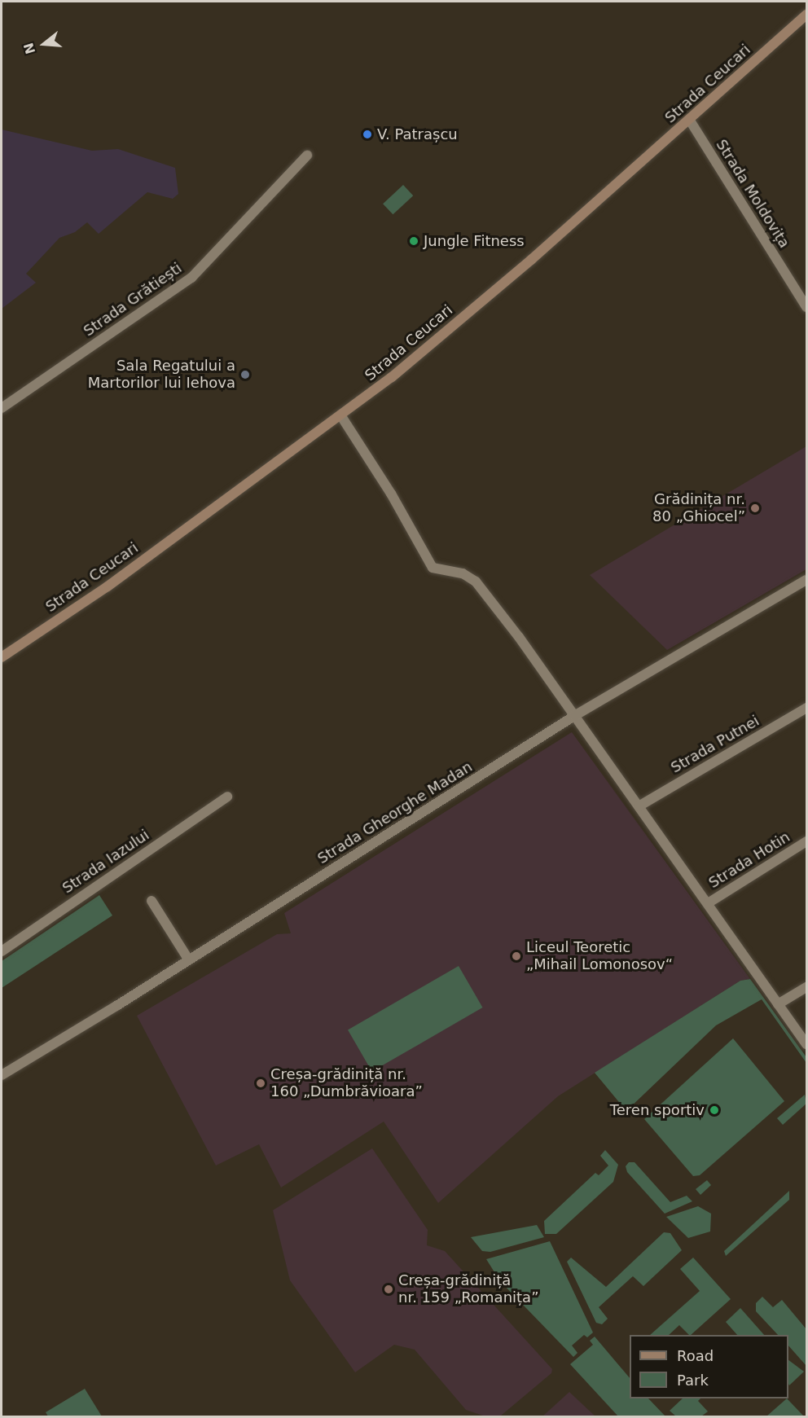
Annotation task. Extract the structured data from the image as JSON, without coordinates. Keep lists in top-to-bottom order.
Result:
{
  "streets": {
    "street": [
      "Strada Ceucari",
      "Strada Moldovița",
      "Strada Grătiești",
      "Strada Putnei",
      "Strada Gheorghe Madan",
      "Strada Hotin",
      "Strada Iazului"
    ]
  },
  "crossings": [
    ["Strada Ceucari", "Strada Moldovița"]
  ],
  "places": [
    "V. Patrașcu",
    "Jungle Fitness",
    "Sala Regatului a Martorilor lui Iehova",
    "Grădinița nr. 80 „Ghiocel”",
    "Liceul Teoretic „Mihail Lomonosov“",
    "Creșa-grădiniță nr. 160 „Dumbrăvioara”",
    "Teren sportiv",
    "Creșa-grădiniță nr. 159 „Romanița”"
  ],
  "legend": ["Road", "Park"],
  "north": "left"
}
